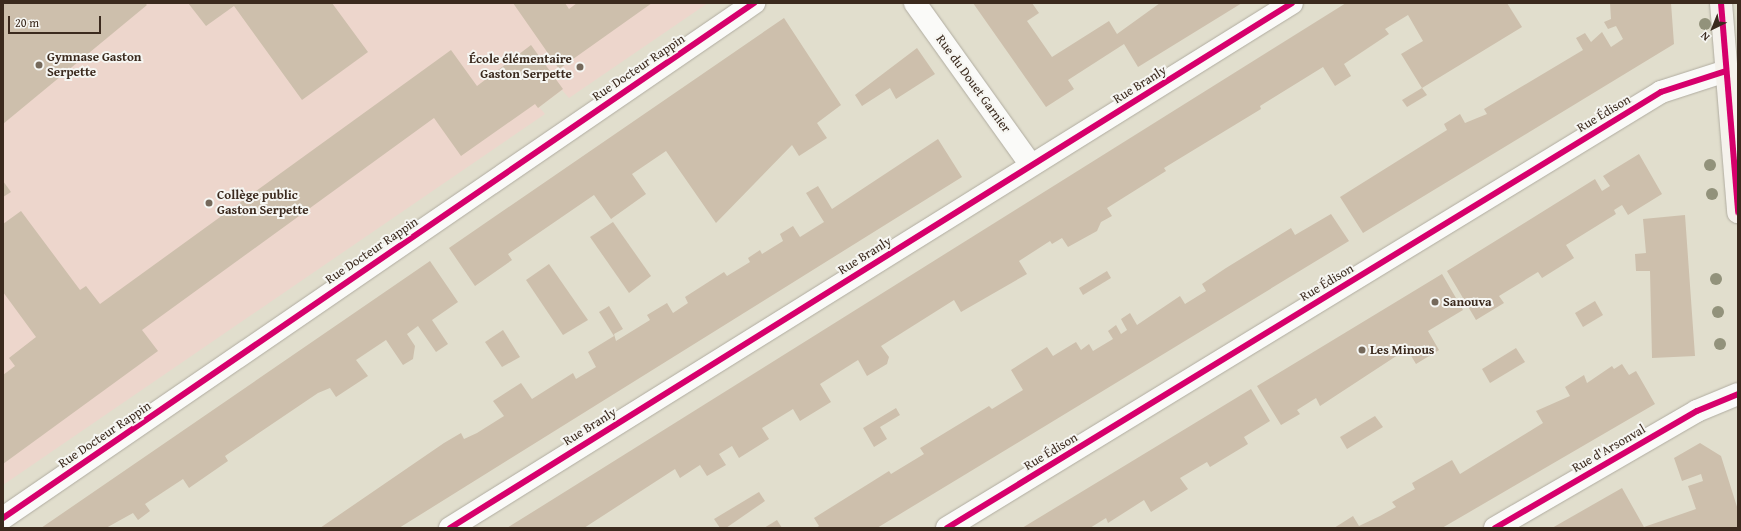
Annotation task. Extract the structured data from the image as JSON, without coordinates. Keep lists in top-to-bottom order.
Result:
{
  "streets": {
    "street": [
      "Rue Docteur Rappin",
      "Rue du Douet Garnier",
      "Rue Branly",
      "Rue Édison",
      "Rue d'Arsonval"
    ]
  },
  "crossings": [
    ["Rue du Douet Garnier", "Rue Branly"]
  ],
  "places": [
    "Gymnase Gaston Serpette",
    "École élémentaire Gaston Serpette",
    "Collège public Gaston Serpette",
    "Sanouva",
    "Les Minous"
  ],
  "scale_bar": "20 m",
  "north": "bottom left"
}
